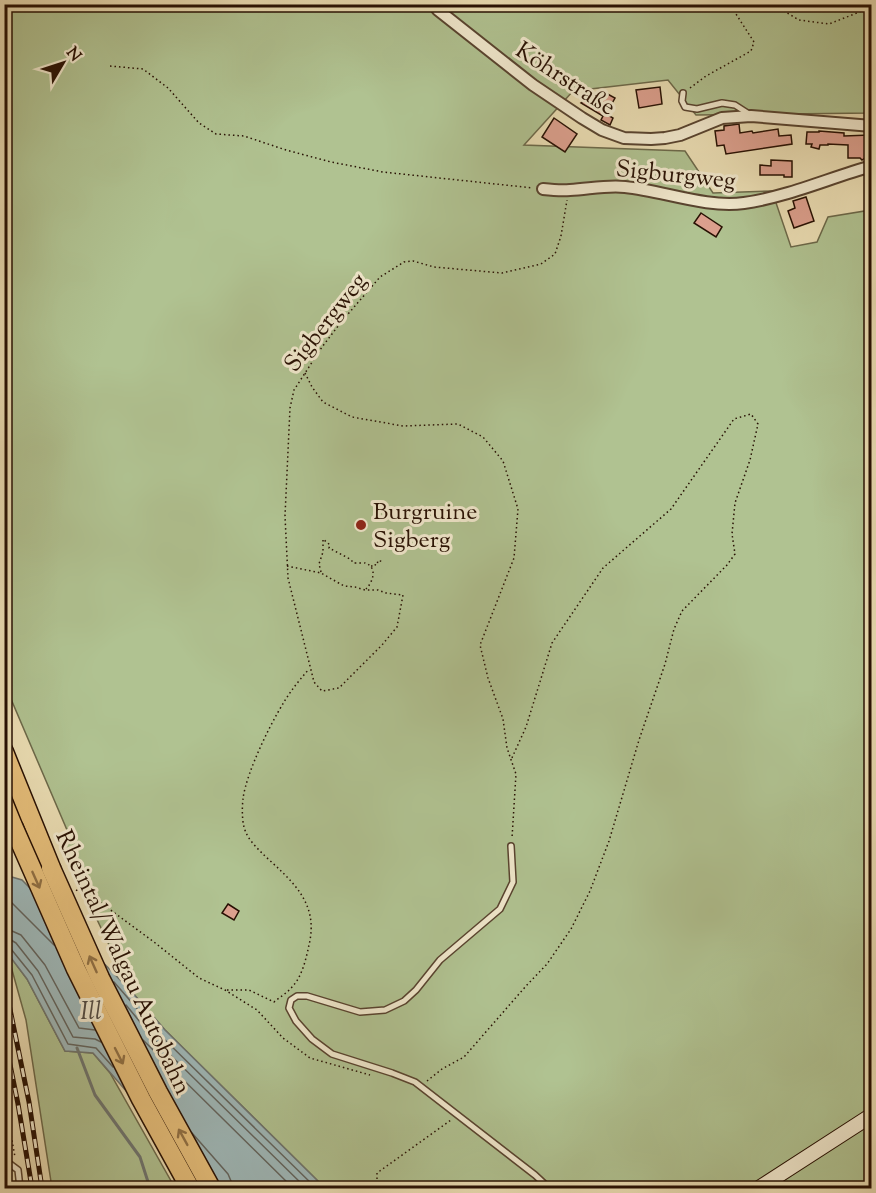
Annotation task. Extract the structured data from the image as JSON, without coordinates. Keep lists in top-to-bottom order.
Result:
{
  "streets": {
    "highway": ["Rheintal/Walgau Autobahn"],
    "street": ["Köhrstraße", "Sigburgweg"],
    "path": ["Sigbergweg"]
  },
  "crossings": [
    ["Sigburgweg", "Sigbergweg"]
  ],
  "water": ["Ill"],
  "places": ["Burgruine Sigberg"],
  "north": "top right"
}
